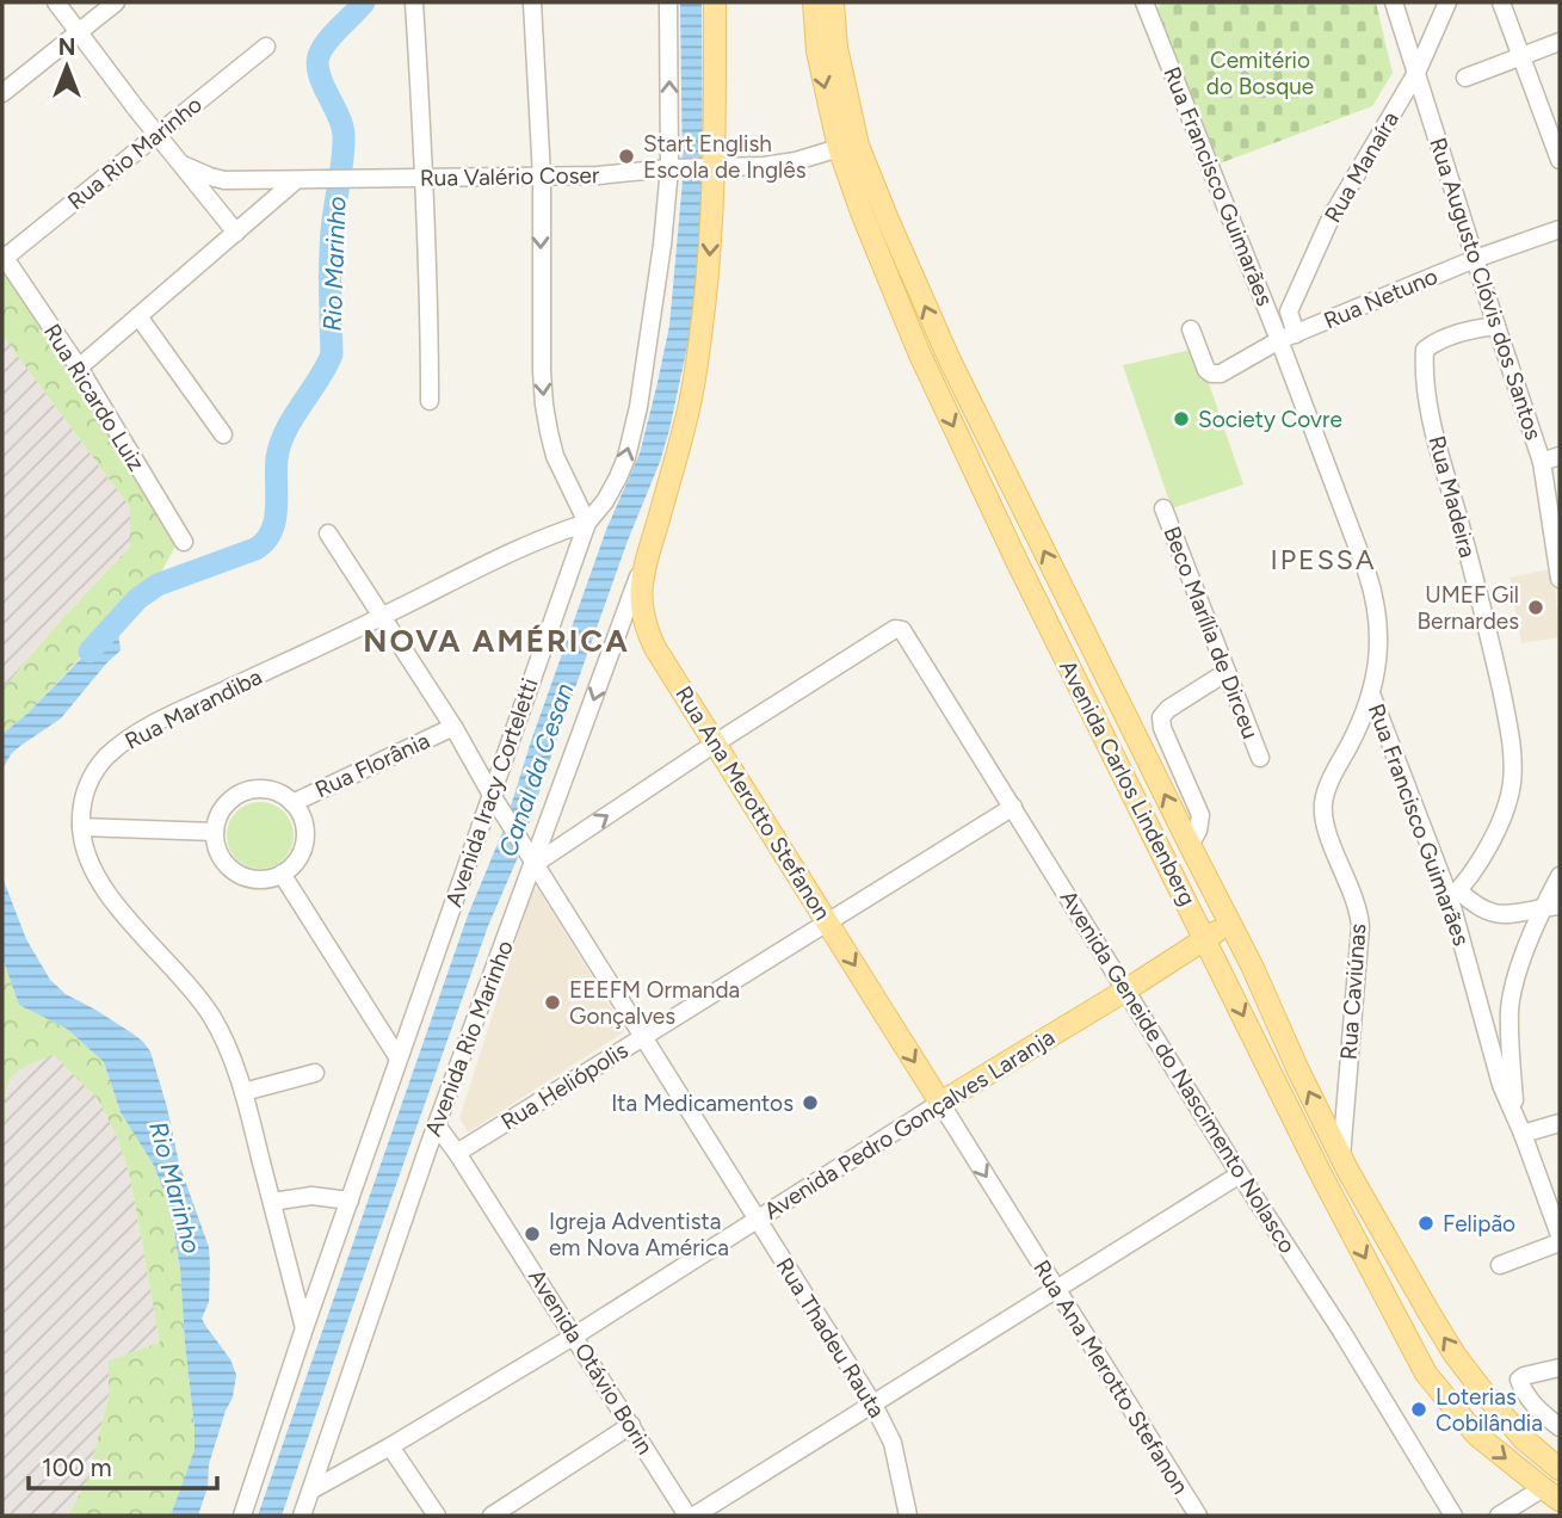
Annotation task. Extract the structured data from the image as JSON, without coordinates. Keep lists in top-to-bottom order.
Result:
{
  "streets": {
    "main road": ["Avenida Carlos Lindenberg", "Rua Ana Merotto Stefanon", "Avenida Pedro Gonçalves Laranja"],
    "street": [
      "Rua Rio Marinho",
      "Rua Manaíra",
      "Rua Valério Coser",
      "Rua Francisco Guimarães",
      "Rua Augusto Clóvis dos Santos",
      "Rua Netuno",
      "Rua Ricardo Luiz",
      "Rua Madeira",
      "Beco Marília de Dirceu",
      "Rua Marandiba",
      "Rua Florânia",
      "Avenida Iracy Corteletti",
      "Rua Caviúnas",
      "Avenida Rio Marinho",
      "Avenida Geneide do Nascimento Nolasco",
      "Rua Heliópolis",
      "Rua Thadeu Rauta",
      "Avenida Otávio Borin"
    ]
  },
  "crossings": [
    ["Rua Rio Marinho", "Rua Ricardo Luiz"],
    ["Rua Manaíra", "Rua Francisco Guimarães"],
    ["Rua Manaíra", "Rua Augusto Clóvis dos Santos"],
    ["Rua Manaíra", "Rua Netuno"],
    ["Rua Valério Coser", "Avenida Carlos Lindenberg"],
    ["Rua Valério Coser", "Avenida Iracy Corteletti"],
    ["Rua Valério Coser", "Rua Ana Merotto Stefanon"],
    ["Rua Francisco Guimarães", "Rua Netuno"],
    ["Rua Francisco Guimarães", "Rua Madeira"],
    ["Rua Francisco Guimarães", "Rua Caviúnas"],
    ["Rua Augusto Clóvis dos Santos", "Rua Netuno"],
    ["Rua Augusto Clóvis dos Santos", "Rua Madeira"],
    ["Rua Marandiba", "Avenida Iracy Corteletti"],
    ["Rua Marandiba", "Rua Thadeu Rauta"],
    ["Rua Florânia", "Rua Thadeu Rauta"],
    ["Avenida Carlos Lindenberg", "Rua Caviúnas"],
    ["Avenida Carlos Lindenberg", "Avenida Pedro Gonçalves Laranja"],
    ["Avenida Iracy Corteletti", "Rua Thadeu Rauta"],
    ["Rua Ana Merotto Stefanon", "Avenida Rio Marinho"],
    ["Rua Ana Merotto Stefanon", "Avenida Geneide do Nascimento Nolasco"],
    ["Rua Ana Merotto Stefanon", "Rua Heliópolis"],
    ["Rua Ana Merotto Stefanon", "Avenida Pedro Gonçalves Laranja"],
    ["Avenida Rio Marinho", "Avenida Pedro Gonçalves Laranja"],
    ["Avenida Rio Marinho", "Rua Thadeu Rauta"],
    ["Avenida Rio Marinho", "Avenida Otávio Borin"],
    ["Avenida Geneide do Nascimento Nolasco", "Rua Heliópolis"],
    ["Avenida Geneide do Nascimento Nolasco", "Avenida Pedro Gonçalves Laranja"],
    ["Rua Heliópolis", "Rua Thadeu Rauta"],
    ["Rua Heliópolis", "Avenida Otávio Borin"],
    ["Avenida Pedro Gonçalves Laranja", "Rua Thadeu Rauta"],
    ["Avenida Pedro Gonçalves Laranja", "Avenida Otávio Borin"]
  ],
  "one_way": ["Rua Ana Merotto Stefanon"],
  "districts": ["IPESSA", "NOVA AMÉRICA"],
  "water": ["Rio Marinho", "Canal da Cesan"],
  "parks": ["Cemitério do Bosque"],
  "places": [
    "Start English Escola de Inglês",
    "Society Covre",
    "UMEF Gil Bernardes",
    "EEEFM Ormanda Gonçalves",
    "Ita Medicamentos",
    "Felipão",
    "Igreja Adventista em Nova América",
    "Loterias Cobilândia"
  ],
  "scale_bar": "100 m",
  "north": "top"
}
